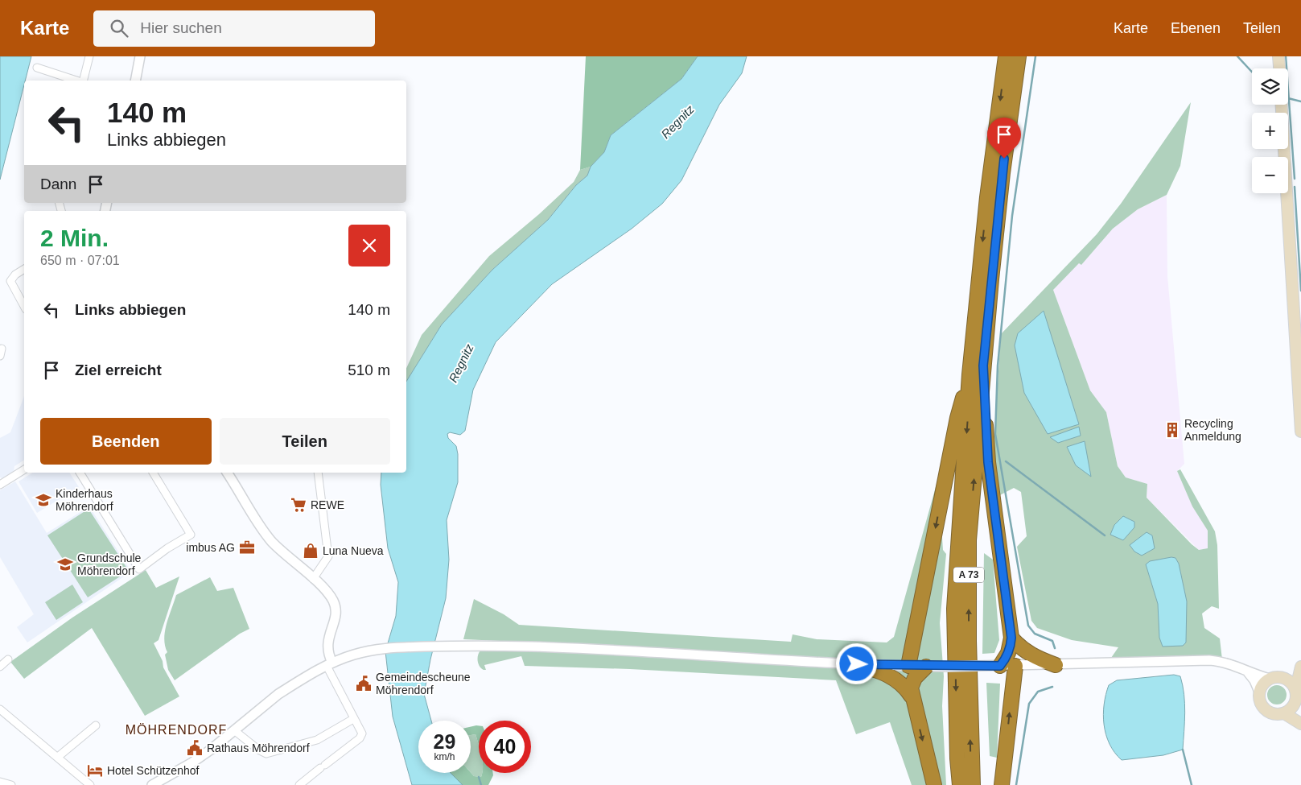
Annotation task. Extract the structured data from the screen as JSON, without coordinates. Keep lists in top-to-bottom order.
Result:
{
  "streets": {
    "highway": ["A 73"]
  },
  "districts": ["MÖHRENDORF"],
  "water": ["Regnitz"],
  "places": {
    "building": ["Recycling Anmeldung"],
    "school or university": ["Kinderhaus Möhrendorf", "Grundschule Möhrendorf"],
    "supermarket": ["REWE"],
    "office": ["imbus AG"],
    "shop": ["Luna Nueva"],
    "public building": ["Gemeindescheune Möhrendorf", "Rathaus Möhrendorf"],
    "hotel": ["Hotel Schützenhof"]
  },
  "page": {
    "header": "Karte",
    "search": "Hier suchen",
    "nav": ["Karte", "Ebenen", "Teilen"],
    "map_buttons": ["+", "−"],
    "turn": ["140 m", "Links abbiegen"],
    "then": "Dann",
    "heading": ["2 Min.", "650 m · 07:01"],
    "list": [
      {
        "name": "Links abbiegen",
        "value": "140 m"
      },
      {
        "name": "Ziel erreicht",
        "value": "510 m"
      }
    ],
    "buttons": ["Beenden", "Teilen"],
    "speed": "29 km/h",
    "limit": "40"
  }
}
